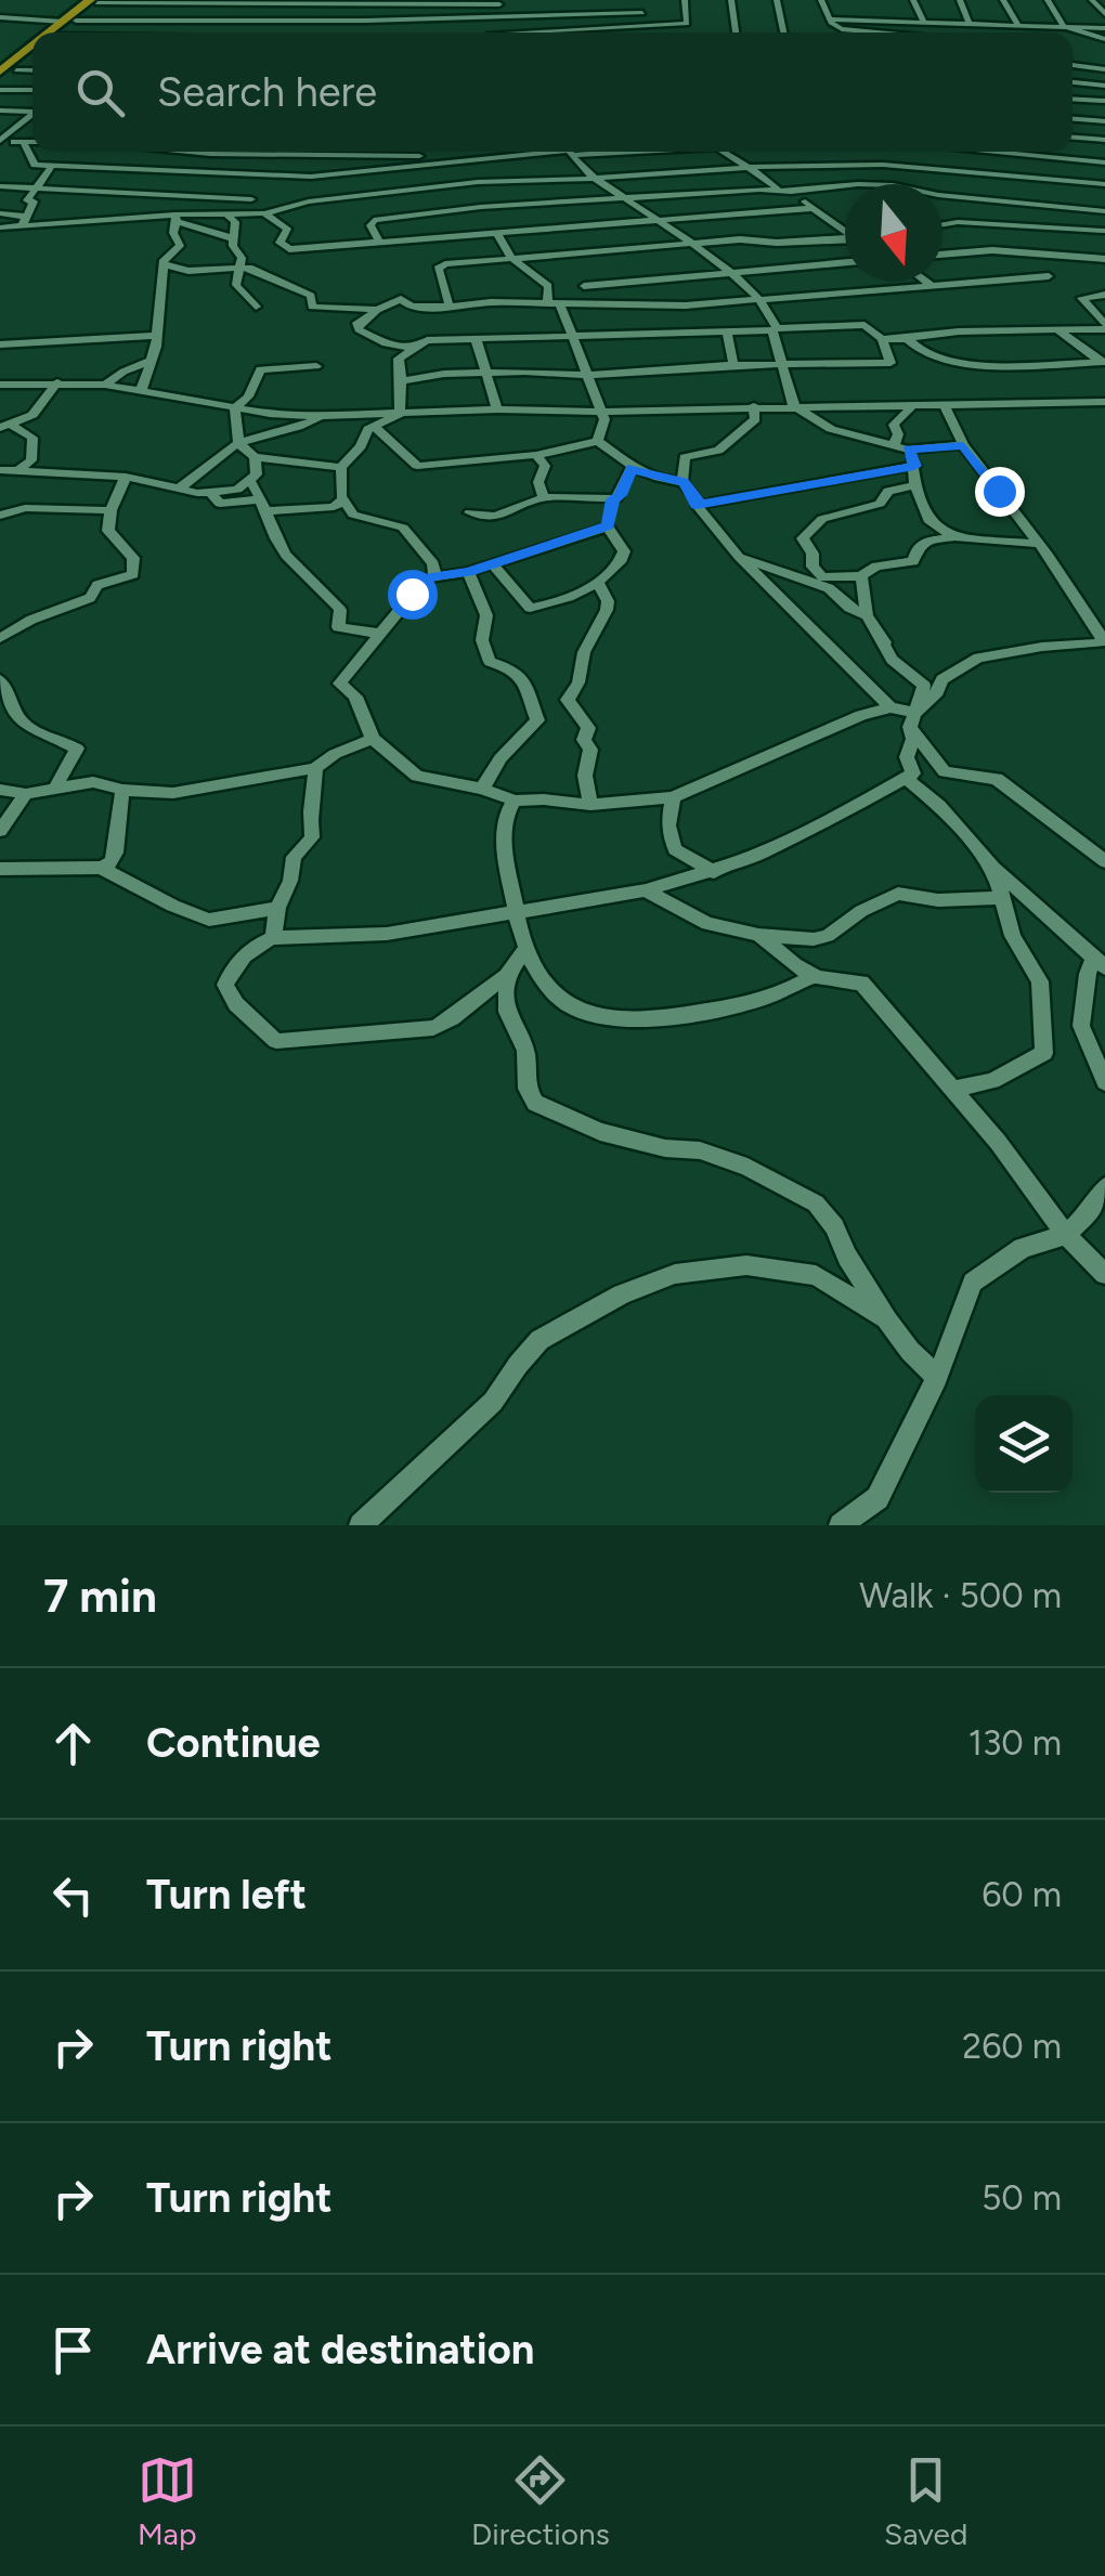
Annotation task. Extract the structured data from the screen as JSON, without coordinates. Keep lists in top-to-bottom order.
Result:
{
  "north": "bottom",
  "page": {
    "search": "Search here",
    "heading": ["7 min", "Walk · 500 m"],
    "list": [
      ["Continue", "130 m"],
      ["Turn left", "60 m"],
      ["Turn right", "260 m"],
      ["Turn right", "50 m"],
      "Arrive at destination"
    ],
    "nav": ["Map", "Directions", "Saved"]
  }
}
